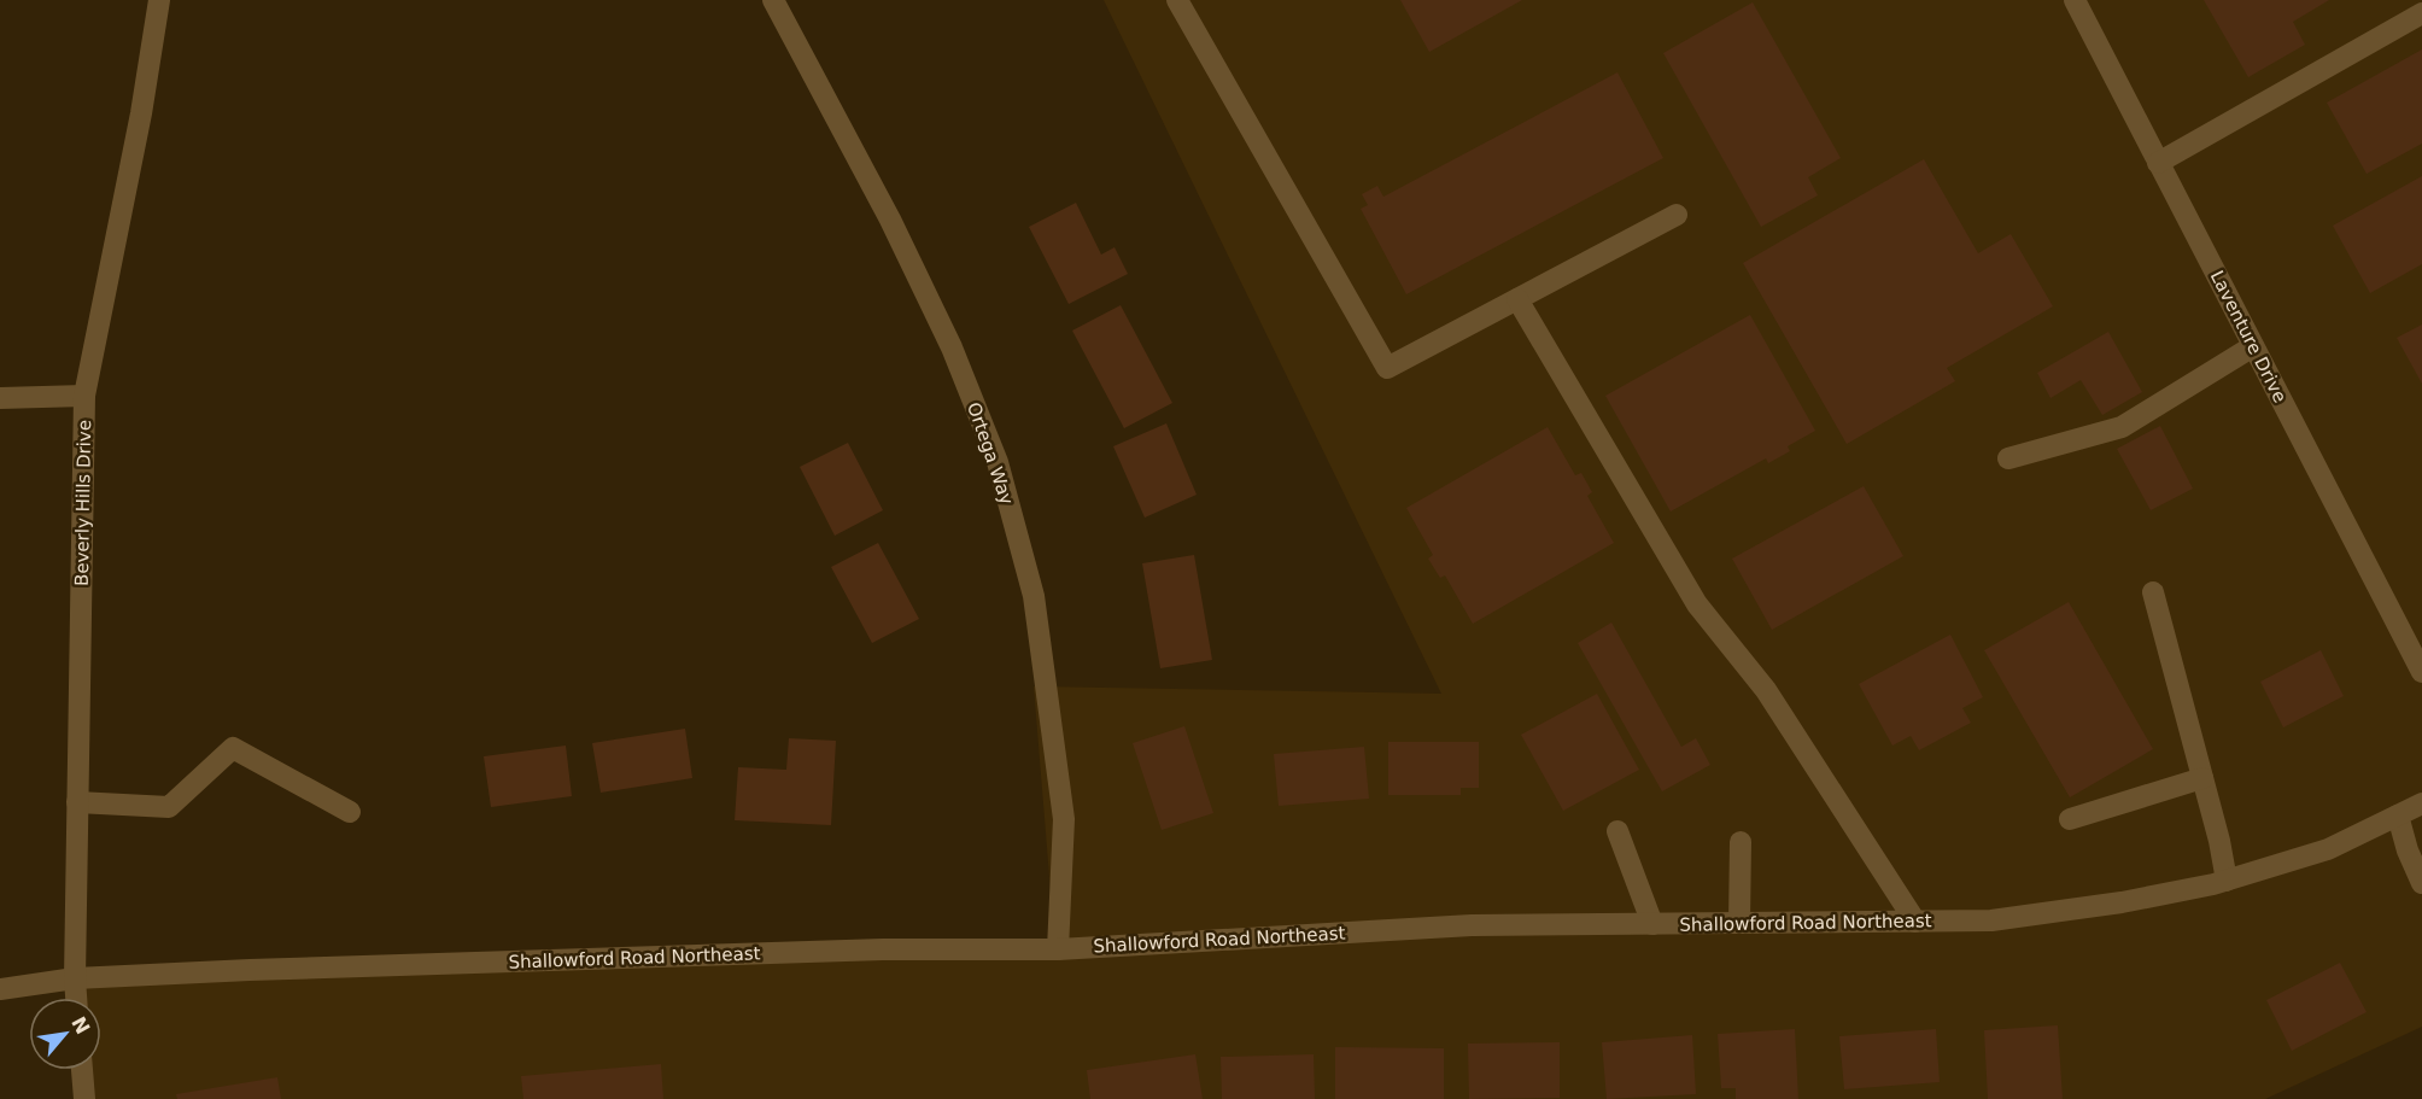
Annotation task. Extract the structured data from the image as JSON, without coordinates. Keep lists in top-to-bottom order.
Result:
{
  "streets": {
    "street": [
      "Laventure Drive",
      "Ortega Way",
      "Beverly Hills Drive",
      "Shallowford Road Northeast"
    ]
  },
  "crossings": [
    ["Ortega Way", "Shallowford Road Northeast"],
    ["Beverly Hills Drive", "Shallowford Road Northeast"]
  ],
  "north": "top right"
}
